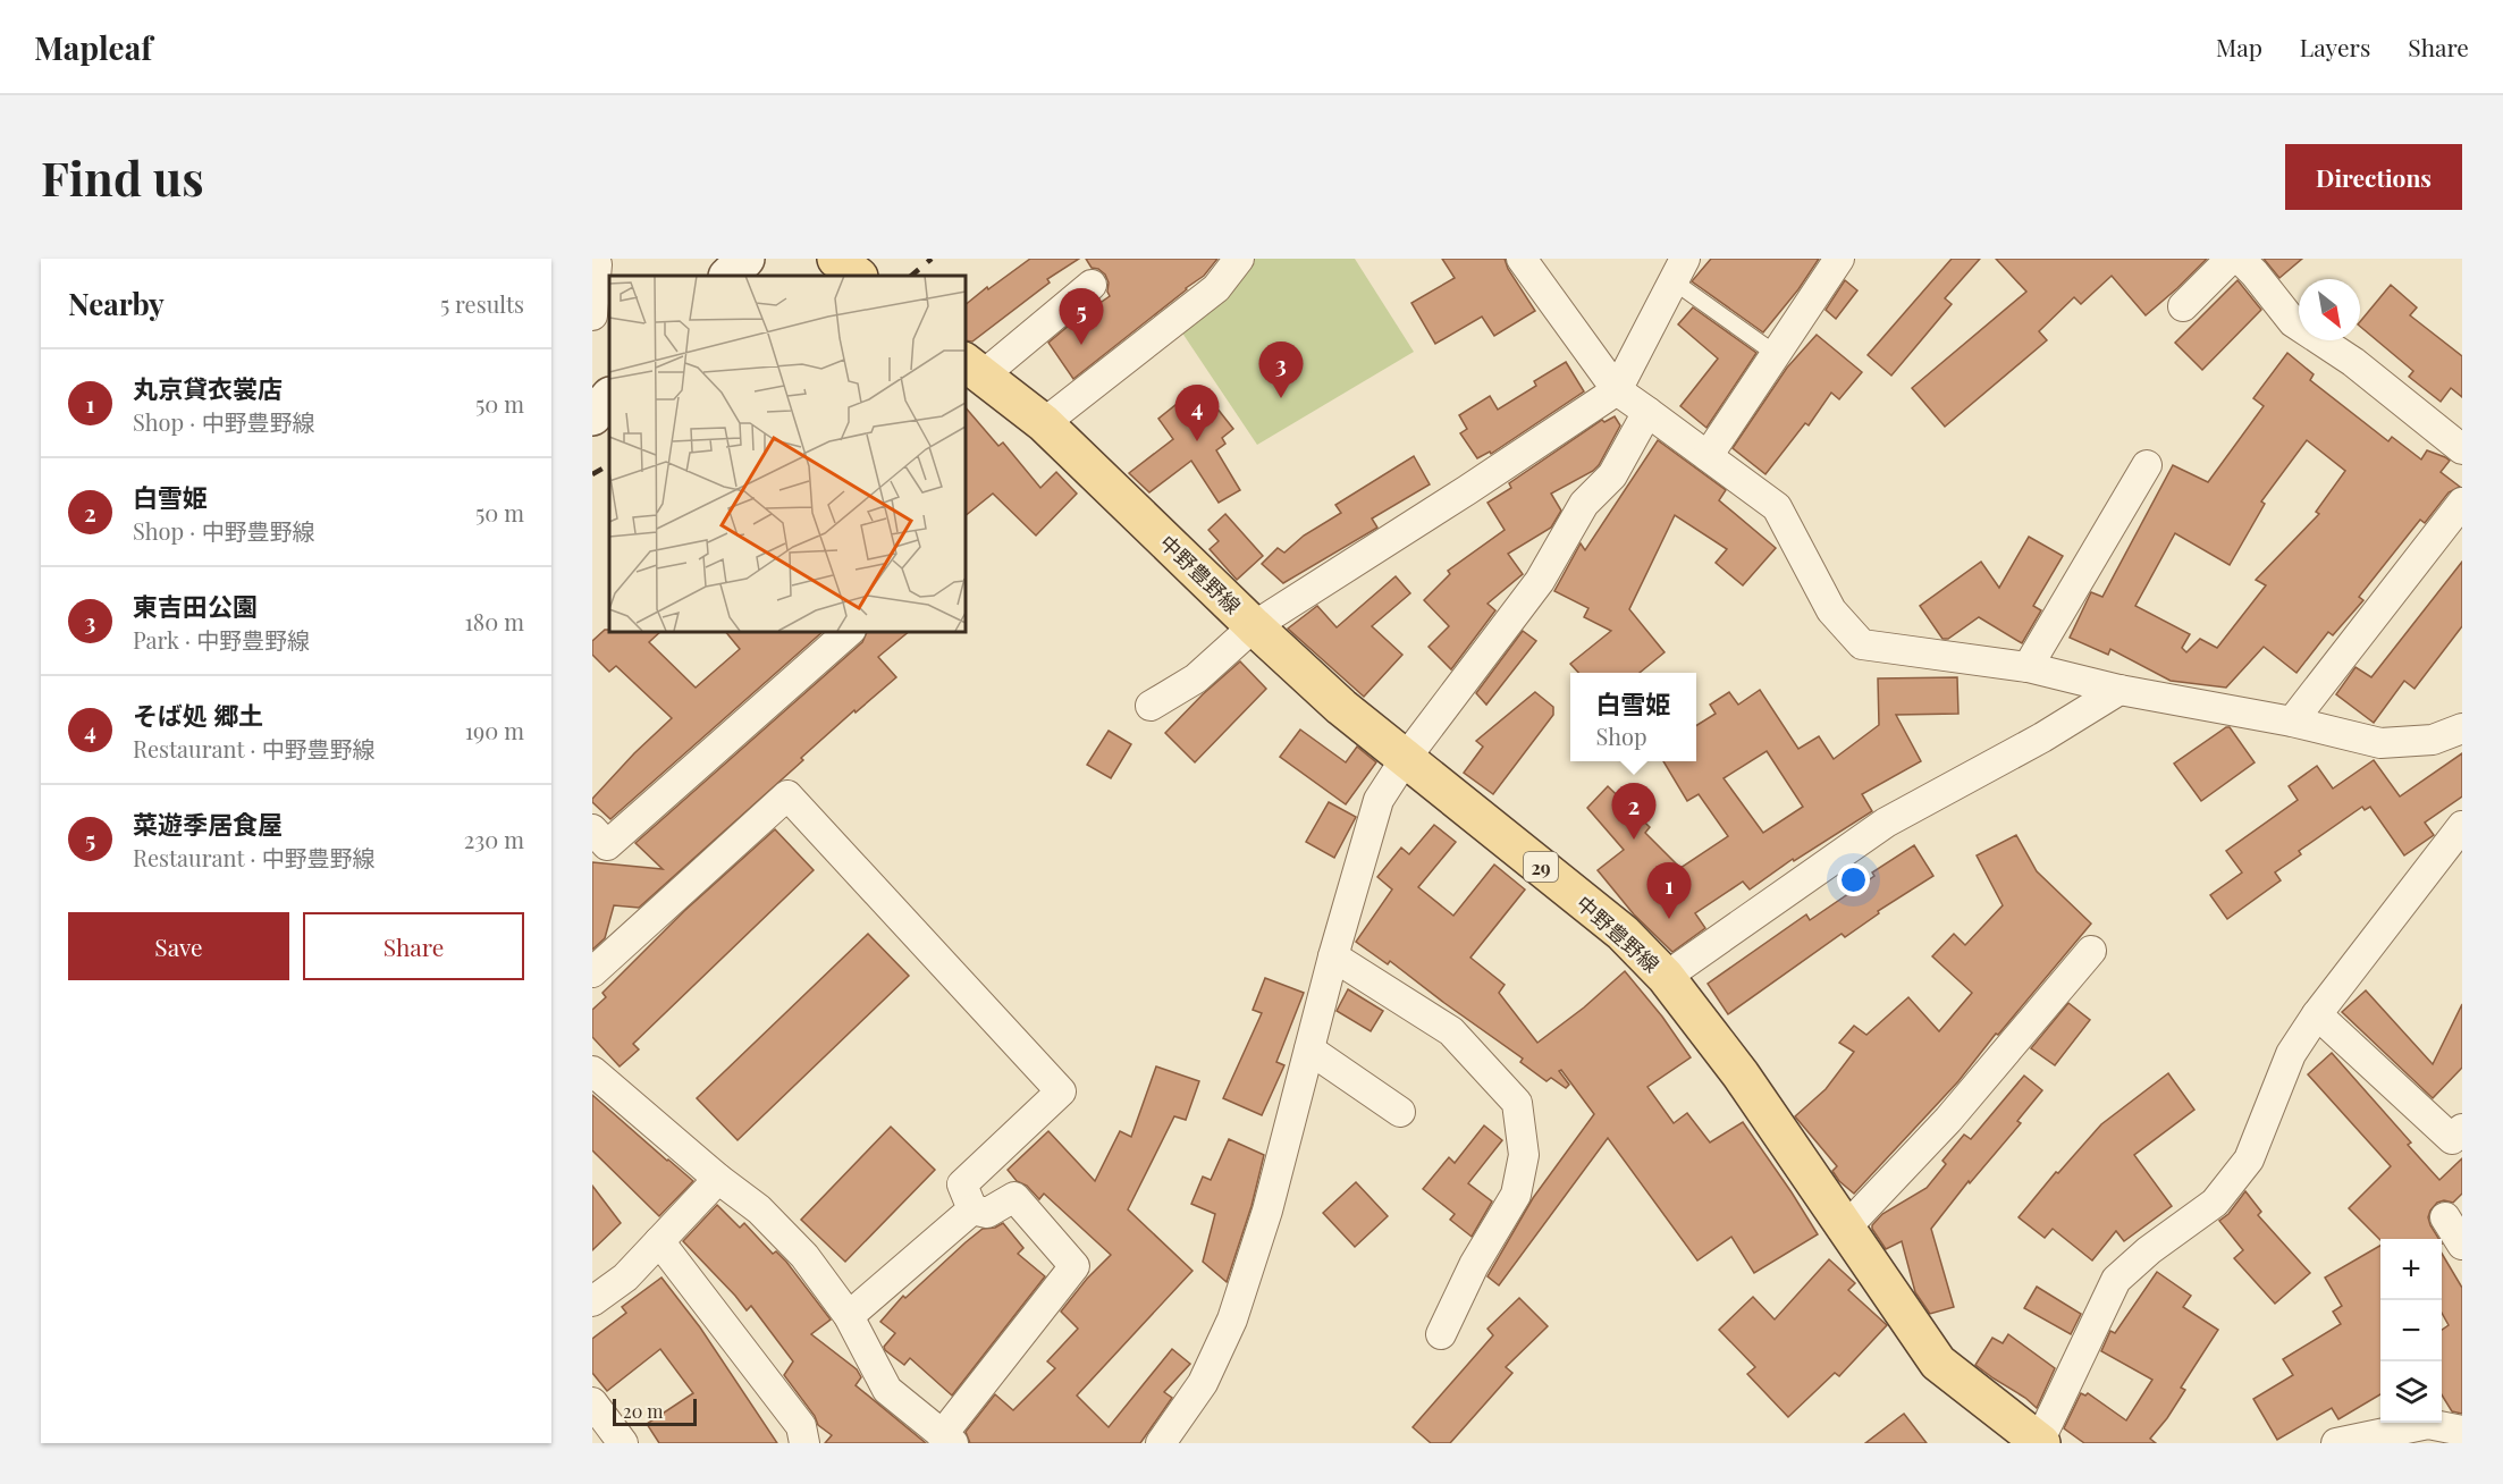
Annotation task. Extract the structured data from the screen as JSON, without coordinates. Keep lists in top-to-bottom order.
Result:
{
  "streets": {
    "main road": ["中野豊野線", "29"]
  },
  "scale_bar": "20 m",
  "north": "bottom right",
  "page": {
    "header": "Mapleaf",
    "nav": ["Map", "Layers", "Share"],
    "buttons": [
      "Directions",
      ["Save", "Share"]
    ],
    "title": "Find us",
    "heading": ["Nearby", "5 results"],
    "pins": [
      "5",
      "3",
      "4",
      "2",
      "1"
    ],
    "list": [
      {
        "mark": "1",
        "name": "丸京貸衣裳店",
        "note": "Shop · 中野豊野線",
        "value": "50 m"
      },
      {
        "mark": "2",
        "name": "白雪姫",
        "note": "Shop · 中野豊野線",
        "value": "50 m"
      },
      {
        "mark": "3",
        "name": "東吉田公園",
        "note": "Park · 中野豊野線",
        "value": "180 m"
      },
      {
        "mark": "4",
        "name": "そば処 郷土",
        "note": "Restaurant · 中野豊野線",
        "value": "190 m"
      },
      {
        "mark": "5",
        "name": "菜遊季居食屋",
        "note": "Restaurant · 中野豊野線",
        "value": "230 m"
      }
    ],
    "popup": ["白雪姫", "Shop"],
    "map_buttons": ["+", "−"],
    "scale": "20 m"
  }
}
